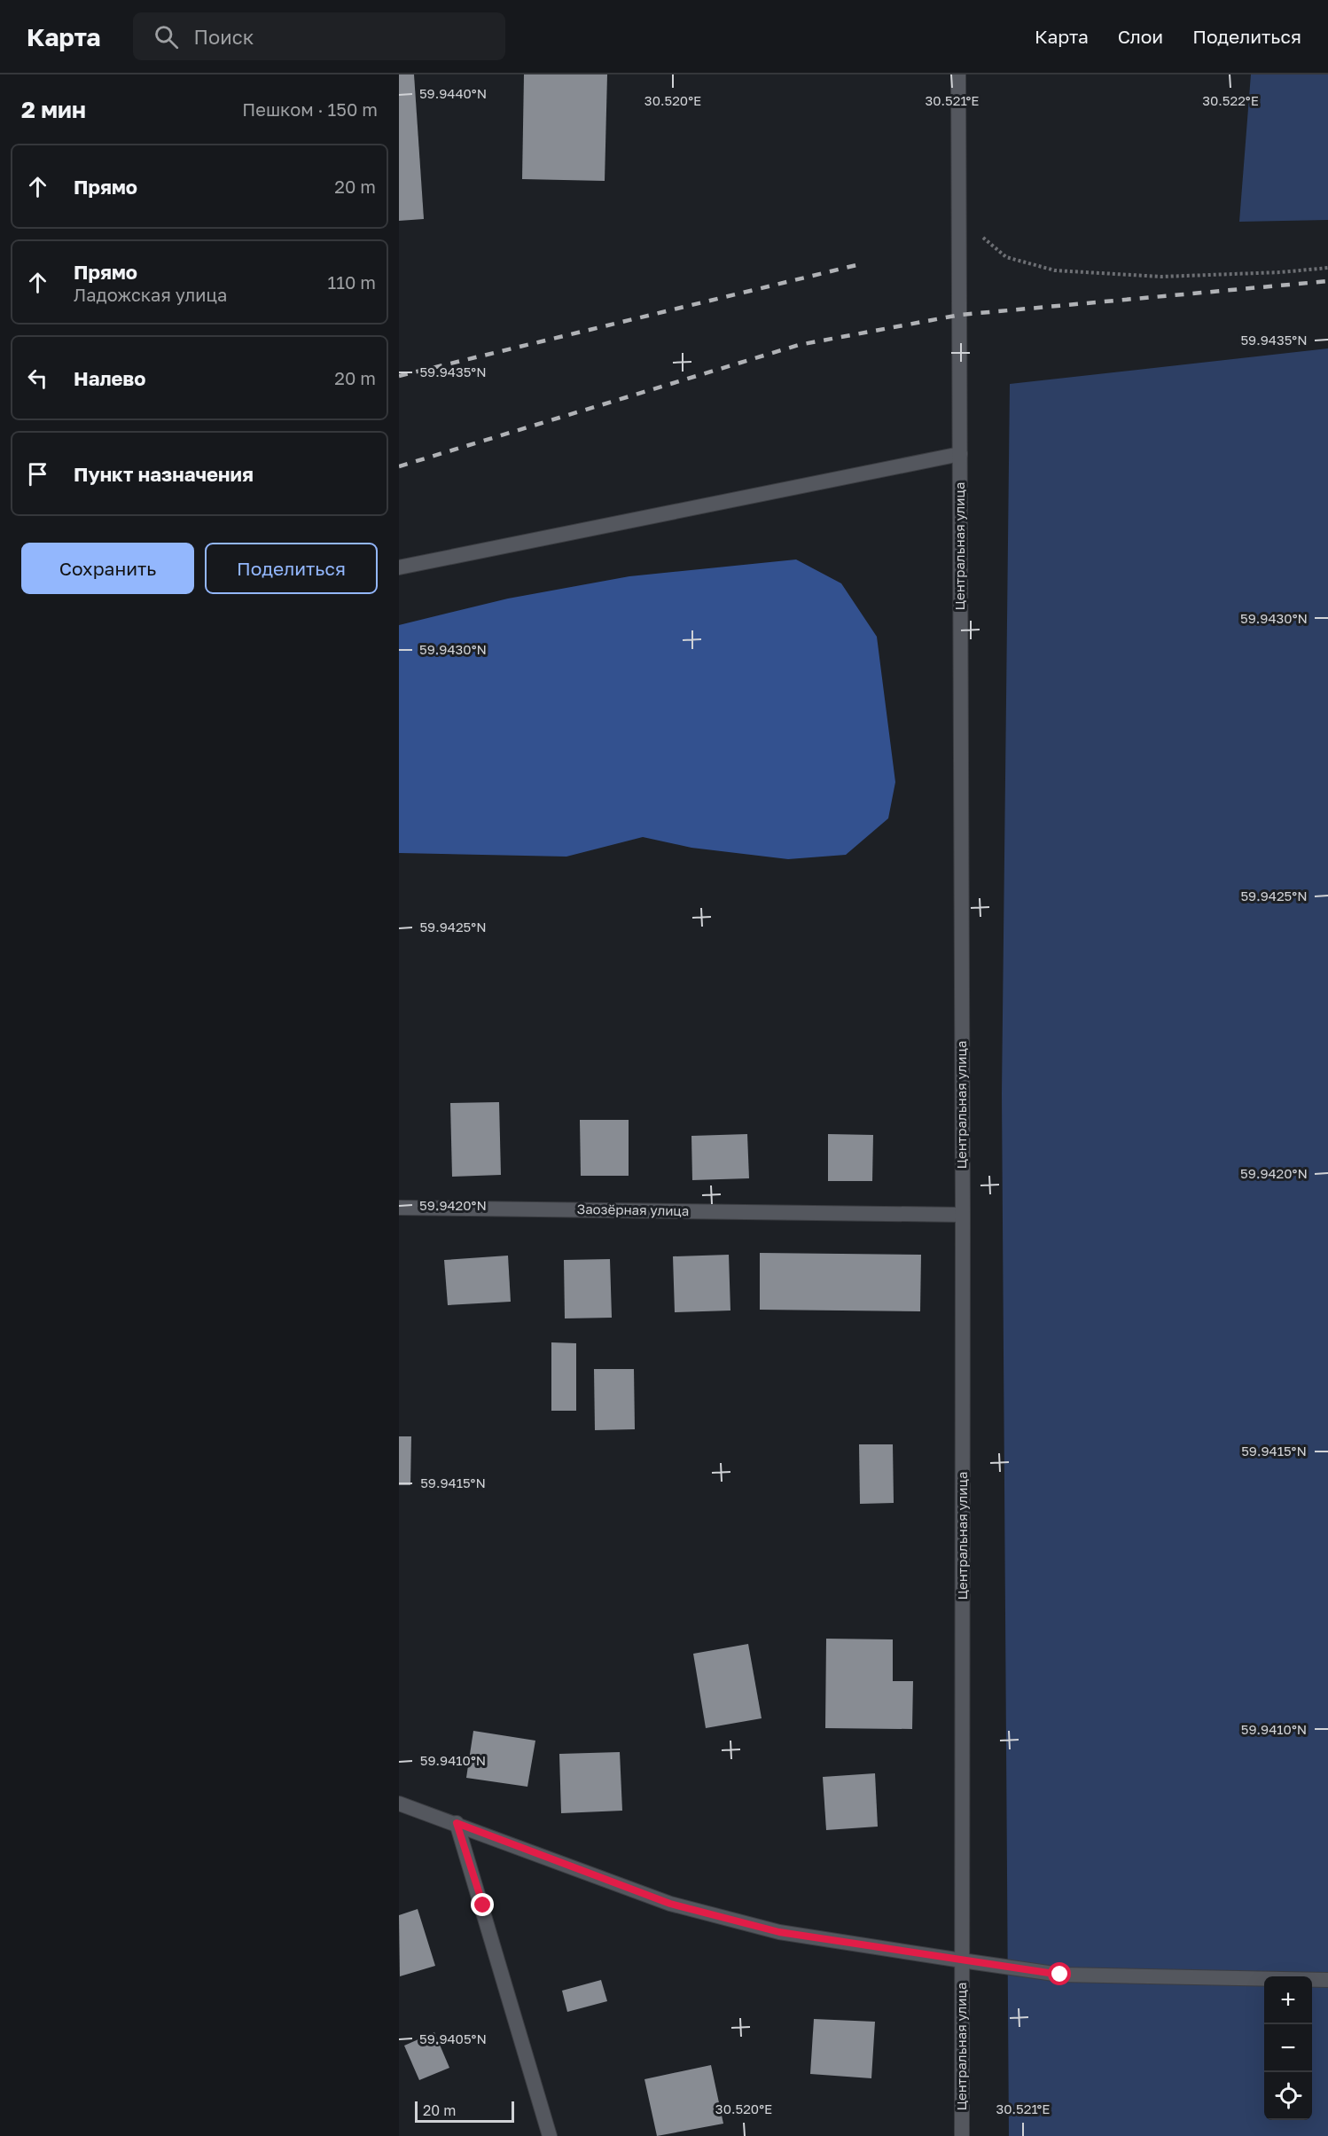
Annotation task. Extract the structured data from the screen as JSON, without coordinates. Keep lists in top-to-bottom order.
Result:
{
  "streets": {
    "street": ["Центральная улица", "Заозёрная улица"]
  },
  "crossings": [
    ["Центральная улица", "Заозёрная улица"]
  ],
  "scale_bar": "20 m",
  "page": {
    "header": "Карта",
    "search": "Поиск",
    "nav": ["Карта", "Слои", "Поделиться"],
    "heading": ["2 мин", "Пешком · 150 m"],
    "list": [
      ["Прямо", "20 m"],
      ["Прямо", "Ладожская улица", "110 m"],
      ["Налево", "20 m"],
      "Пункт назначения"
    ],
    "buttons": ["Сохранить", "Поделиться"],
    "map_buttons": ["+", "−"],
    "scale": "20 m"
  },
  "coordinates": [
    "59.9440°N",
    "30.520°E",
    "30.521°E",
    "30.522°E",
    "59.9435°N",
    "59.9430°N",
    "59.9425°N",
    "59.9420°N",
    "59.9415°N",
    "59.9410°N",
    "59.9405°N"
  ]
}
